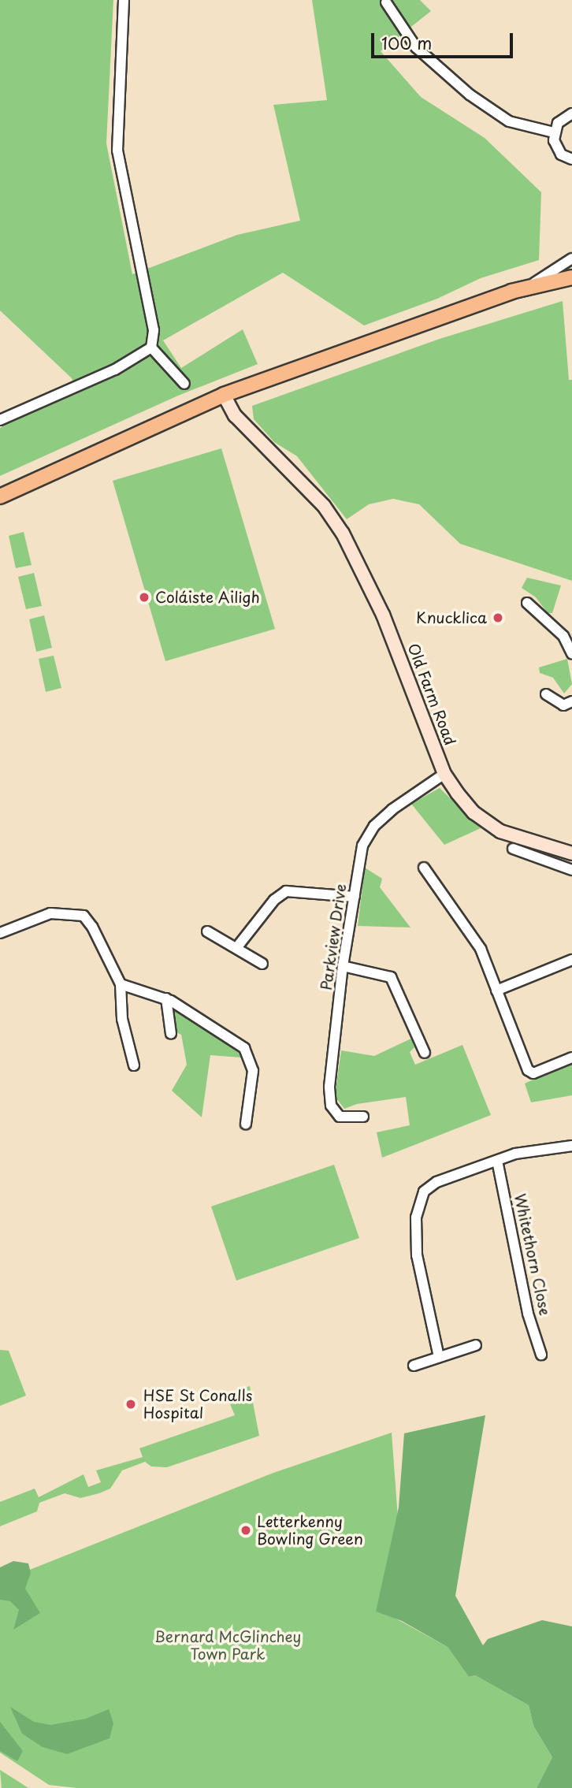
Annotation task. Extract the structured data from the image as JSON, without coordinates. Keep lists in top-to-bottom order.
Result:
{
  "streets": {
    "street": ["Old Farm Road", "Parkview Drive", "Whitethorn Close"]
  },
  "crossings": [
    ["Old Farm Road", "Parkview Drive"]
  ],
  "parks": ["Bernard McGlinchey Town Park"],
  "places": [
    "Coláiste Ailigh",
    "Knucklica",
    "HSE St Conalls Hospital",
    "Letterkenny Bowling Green"
  ],
  "scale_bar": "100 m"
}
